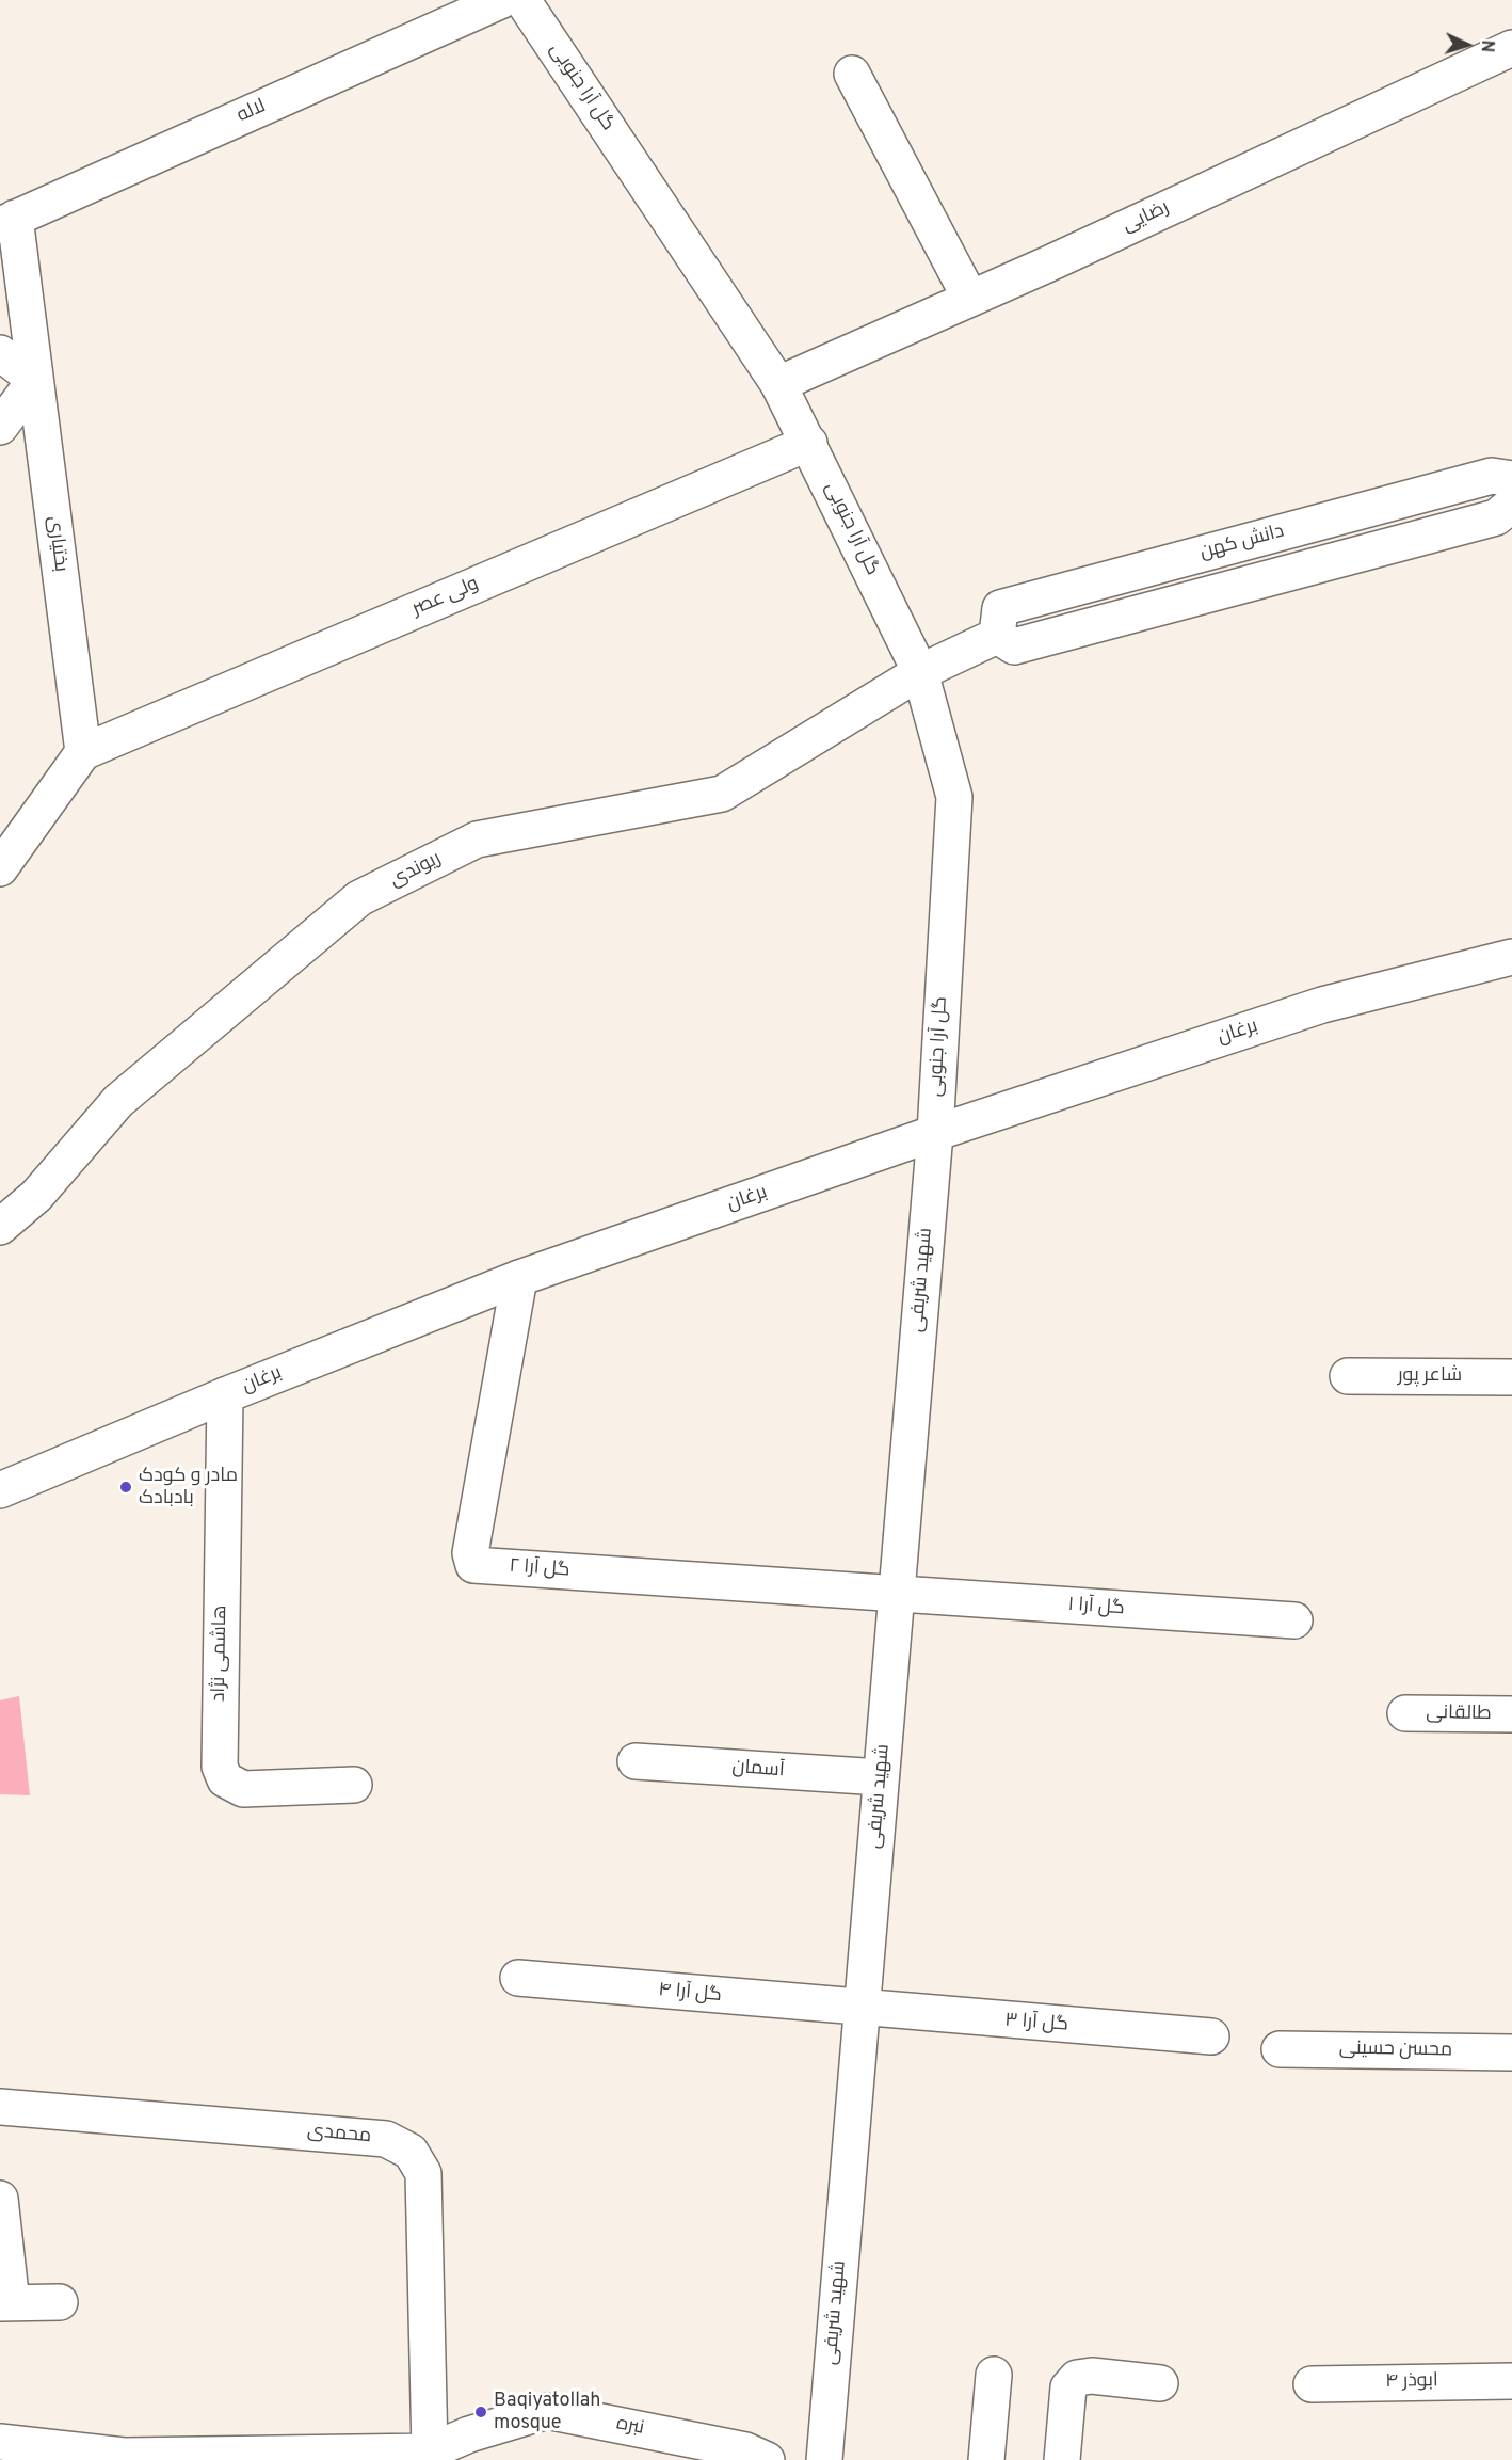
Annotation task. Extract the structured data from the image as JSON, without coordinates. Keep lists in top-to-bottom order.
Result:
{
  "streets": {
    "street": [
      "گل آرا جنوبی",
      "لاله",
      "رضایی",
      "دانش کهن",
      "بختیاری",
      "ولی عصر",
      "ریوندی",
      "برغان",
      "شهید شریفی",
      "شاعر پور",
      "گل آرا ۲",
      "گل آرا ۱",
      "هاشمی نژاد",
      "طالقانی",
      "آسمان",
      "گل آرا ۴",
      "گل آرا ۳",
      "محسن حسینی",
      "محمدی",
      "ابوذر ۴",
      "نبره"
    ]
  },
  "crossings": [
    ["گل آرا جنوبی", "رضایی"],
    ["گل آرا جنوبی", "ولی عصر"],
    ["گل آرا جنوبی", "ریوندی"],
    ["گل آرا جنوبی", "برغان"],
    ["گل آرا جنوبی", "شهید شریفی"],
    ["لاله", "بختیاری"],
    ["بختیاری", "ولی عصر"],
    ["برغان", "شهید شریفی"],
    ["برغان", "گل آرا ۲"],
    ["برغان", "هاشمی نژاد"],
    ["شهید شریفی", "گل آرا ۲"],
    ["شهید شریفی", "گل آرا ۱"],
    ["شهید شریفی", "آسمان"],
    ["شهید شریفی", "گل آرا ۴"],
    ["شهید شریفی", "گل آرا ۳"],
    ["گل آرا ۲", "گل آرا ۱"],
    ["گل آرا ۴", "گل آرا ۳"],
    ["محمدی", "نبره"]
  ],
  "places": ["مادر و کودک بادبادک", "Baqiyatollah mosque"],
  "north": "right"
}
